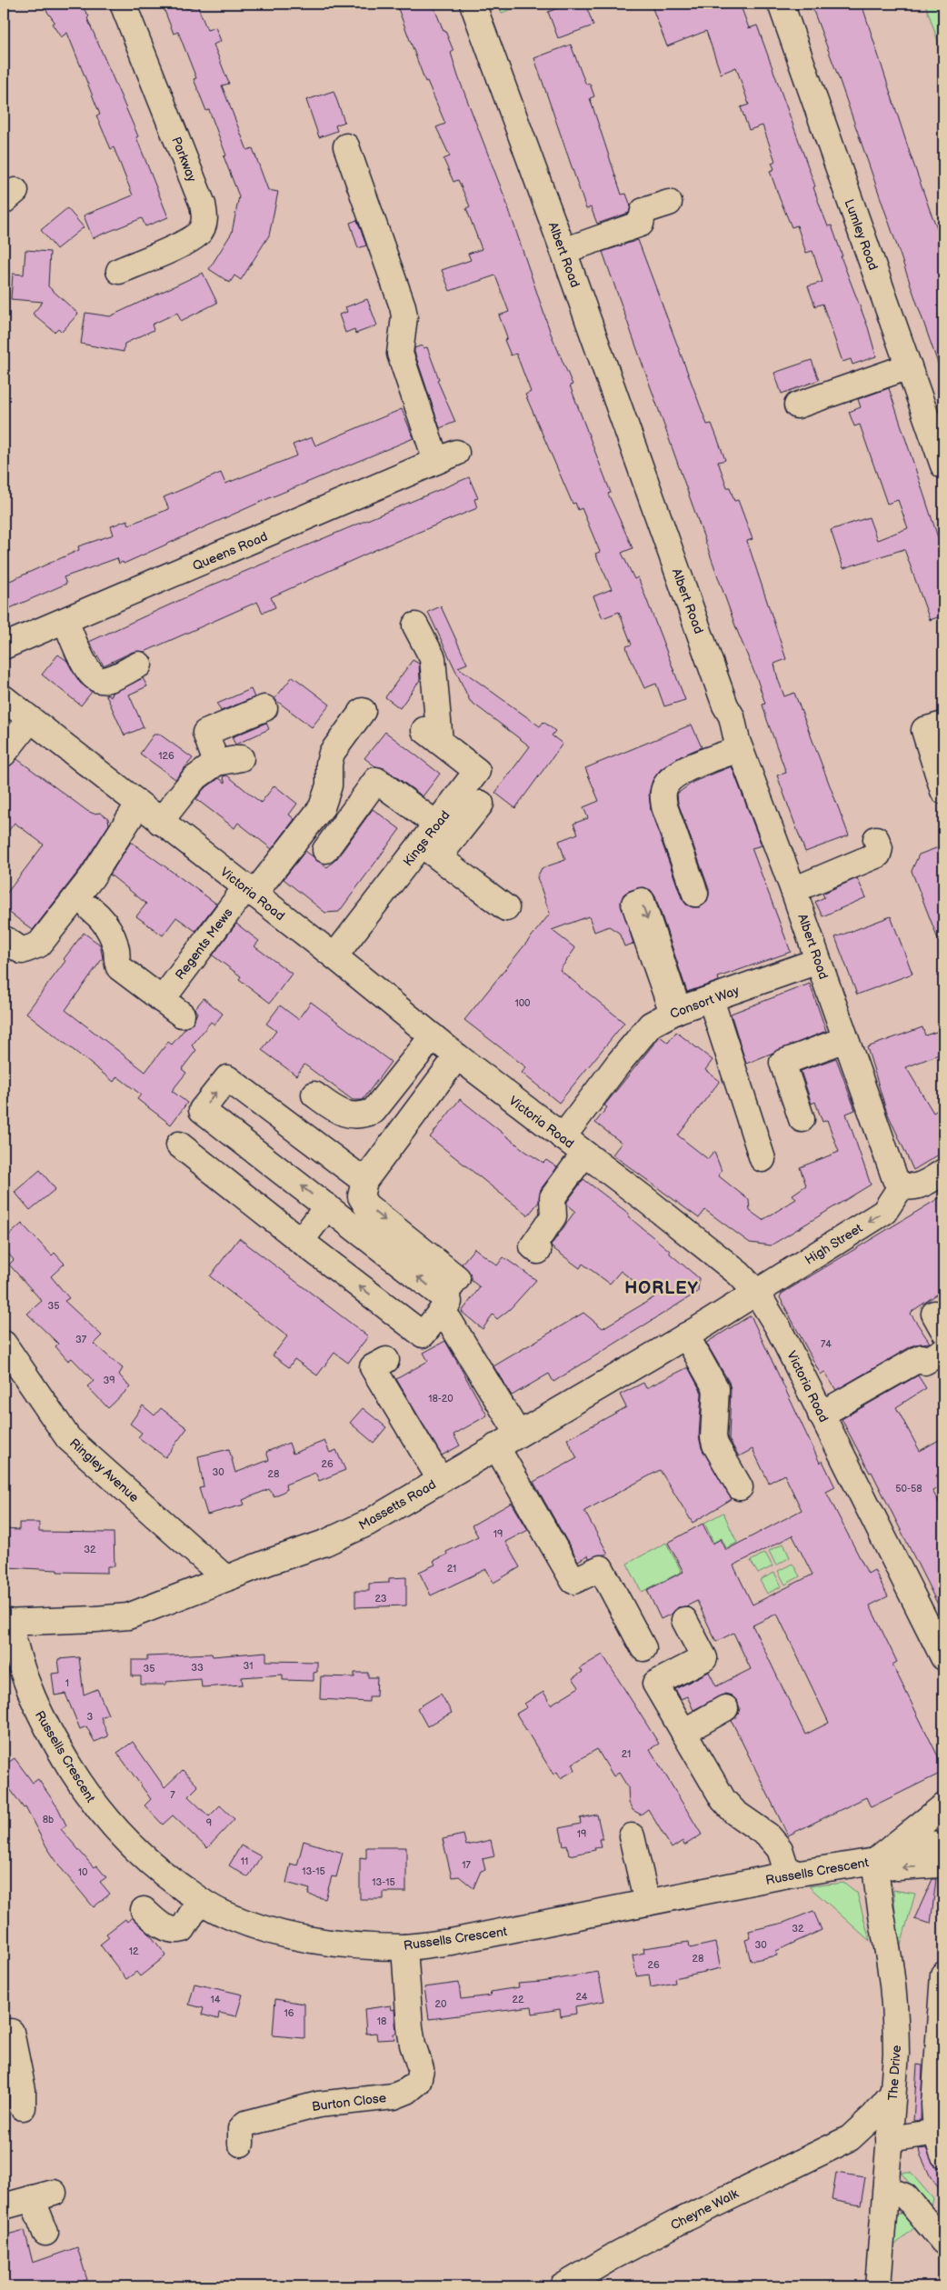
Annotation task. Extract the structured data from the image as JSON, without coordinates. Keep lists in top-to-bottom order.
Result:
{
  "streets": {
    "street": [
      "Parkway",
      "Lumley Road",
      "Albert Road",
      "Queens Road",
      "Kings Road",
      "Victoria Road",
      "Regents Mews",
      "Consort Way",
      "High Street",
      "Ringley Avenue",
      "Massetts Road",
      "Russells Crescent",
      "The Drive",
      "Burton Close",
      "Cheyne Walk"
    ]
  },
  "crossings": [
    ["Albert Road", "Consort Way"],
    ["Albert Road", "High Street"],
    ["Kings Road", "Victoria Road"],
    ["Victoria Road", "Regents Mews"],
    ["Victoria Road", "Consort Way"],
    ["Victoria Road", "High Street"],
    ["Victoria Road", "Massetts Road"],
    ["High Street", "Massetts Road"],
    ["Ringley Avenue", "Massetts Road"],
    ["Massetts Road", "Russells Crescent"],
    ["Russells Crescent", "The Drive"],
    ["Russells Crescent", "Burton Close"],
    ["The Drive", "Cheyne Walk"]
  ],
  "districts": ["HORLEY"],
  "house_numbers": [
    "126",
    "100",
    "35",
    "37",
    "74",
    "39",
    "18-20",
    "26",
    "30",
    "28",
    "50-58",
    "19",
    "32",
    "21",
    "23",
    "31",
    "33",
    "35",
    "1",
    "3",
    "21",
    "7",
    "8b",
    "9",
    "19",
    "11",
    "17",
    "13-15",
    "10",
    "13-15",
    "32",
    "30",
    "12",
    "28",
    "26",
    "24",
    "14",
    "22",
    "20",
    "16",
    "18"
  ]
}
